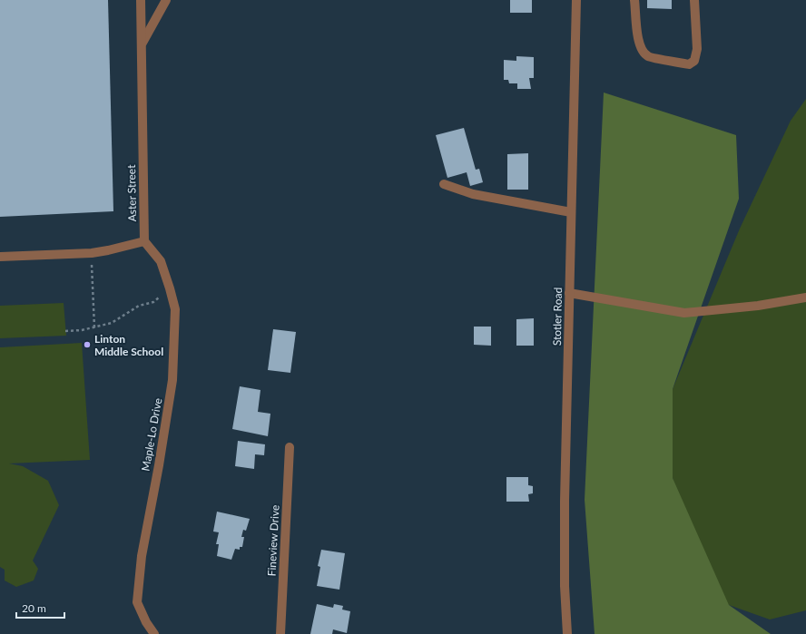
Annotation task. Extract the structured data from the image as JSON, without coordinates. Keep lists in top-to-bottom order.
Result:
{
  "streets": {
    "street": [
      "Aster Street",
      "Stotler Road",
      "Maple-Lo Drive",
      "Fineview Drive"
    ]
  },
  "crossings": [
    ["Aster Street", "Maple-Lo Drive"]
  ],
  "places": ["Linton Middle School"],
  "scale_bar": "20 m"
}
